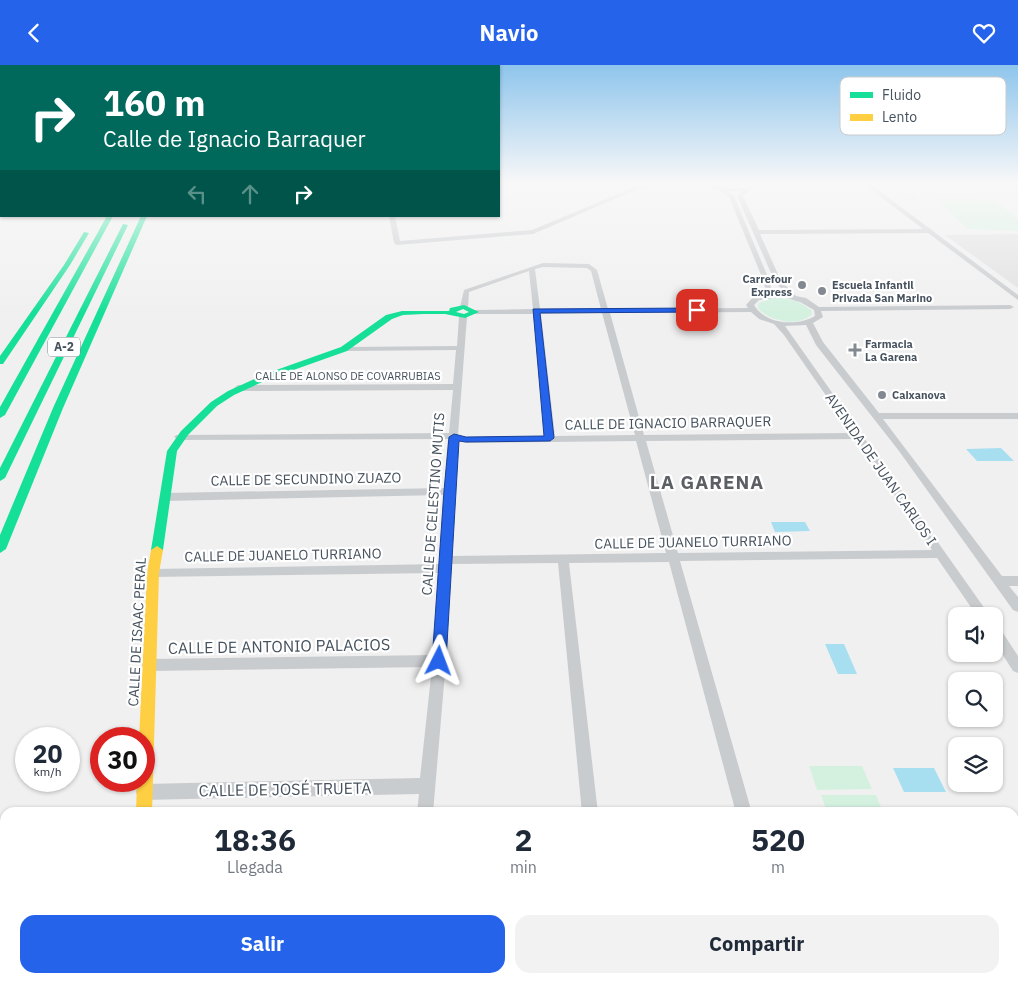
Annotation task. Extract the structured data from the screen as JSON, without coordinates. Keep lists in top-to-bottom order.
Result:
{
  "streets": {
    "main road": ["A-2", "CALLE DE ISAAC PERAL"],
    "street": [
      "CALLE DE ALONSO DE COVARRUBIAS",
      "CALLE DE IGNACIO BARRAQUER",
      "AVENIDA DE JUAN CARLOS I",
      "CALLE DE SECUNDINO ZUAZO",
      "CALLE DE CELESTINO MUTIS",
      "CALLE DE JUANELO TURRIANO",
      "CALLE DE ANTONIO PALACIOS",
      "CALLE DE JOSÉ TRUETA"
    ]
  },
  "crossings": [
    ["CALLE DE ALONSO DE COVARRUBIAS", "CALLE DE CELESTINO MUTIS"],
    ["CALLE DE ALONSO DE COVARRUBIAS", "CALLE DE ISAAC PERAL"],
    ["CALLE DE IGNACIO BARRAQUER", "AVENIDA DE JUAN CARLOS I"],
    ["CALLE DE IGNACIO BARRAQUER", "CALLE DE CELESTINO MUTIS"],
    ["CALLE DE IGNACIO BARRAQUER", "CALLE DE ISAAC PERAL"],
    ["AVENIDA DE JUAN CARLOS I", "CALLE DE JUANELO TURRIANO"],
    ["CALLE DE SECUNDINO ZUAZO", "CALLE DE CELESTINO MUTIS"],
    ["CALLE DE SECUNDINO ZUAZO", "CALLE DE ISAAC PERAL"],
    ["CALLE DE CELESTINO MUTIS", "CALLE DE JUANELO TURRIANO"],
    ["CALLE DE CELESTINO MUTIS", "CALLE DE ISAAC PERAL"],
    ["CALLE DE CELESTINO MUTIS", "CALLE DE ANTONIO PALACIOS"],
    ["CALLE DE CELESTINO MUTIS", "CALLE DE JOSÉ TRUETA"],
    ["CALLE DE JUANELO TURRIANO", "CALLE DE ISAAC PERAL"],
    ["CALLE DE ISAAC PERAL", "CALLE DE ANTONIO PALACIOS"]
  ],
  "districts": ["LA GARENA"],
  "places": {
    "other": ["Carrefour Express", "Escuela Infantil Privada San Marino", "Caixanova"],
    "health": ["Farmacia La Garena"]
  },
  "legend": ["Fluido", "Lento"],
  "page": {
    "header": "Navio",
    "turn": ["160 m", "Calle de Ignacio Barraquer"],
    "speed": "20 km/h",
    "limit": "30",
    "eta": [
      "18:36",
      "Llegada",
      "2",
      "min",
      "520",
      "m"
    ],
    "buttons": ["Salir", "Compartir"]
  }
}
